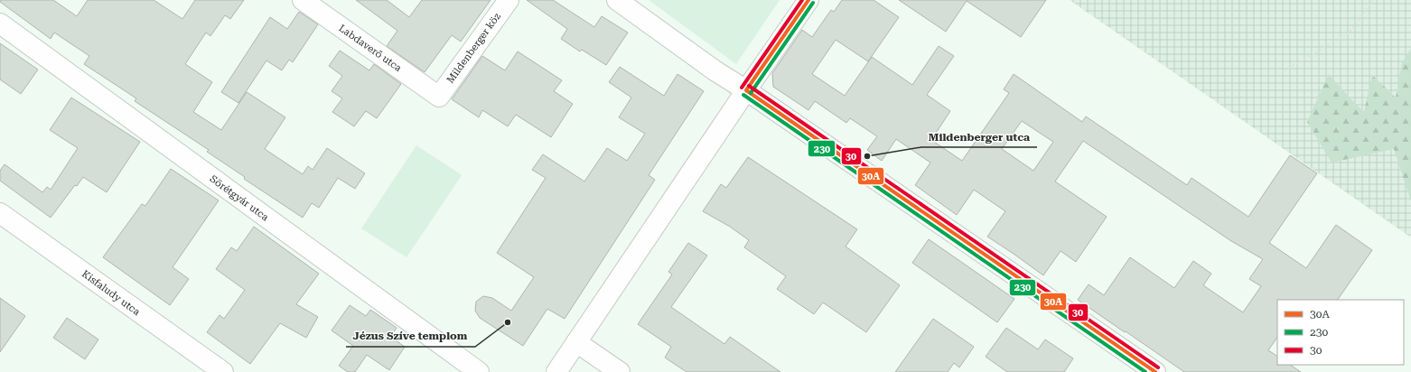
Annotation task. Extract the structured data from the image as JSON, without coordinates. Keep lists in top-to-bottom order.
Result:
{
  "streets": {
    "street": [
      "Labdaverő utca",
      "Mildenberger köz",
      "Sörétgyár utca",
      "Kisfaludy utca"
    ]
  },
  "crossings": [
    ["Labdaverő utca", "Mildenberger köz"]
  ],
  "places": ["Mildenberger utca", "Jézus Szíve templom"],
  "lines": ["transit line 30A", "transit line 30", "transit line 230"],
  "legend": ["30A", "230", "30"]
}
